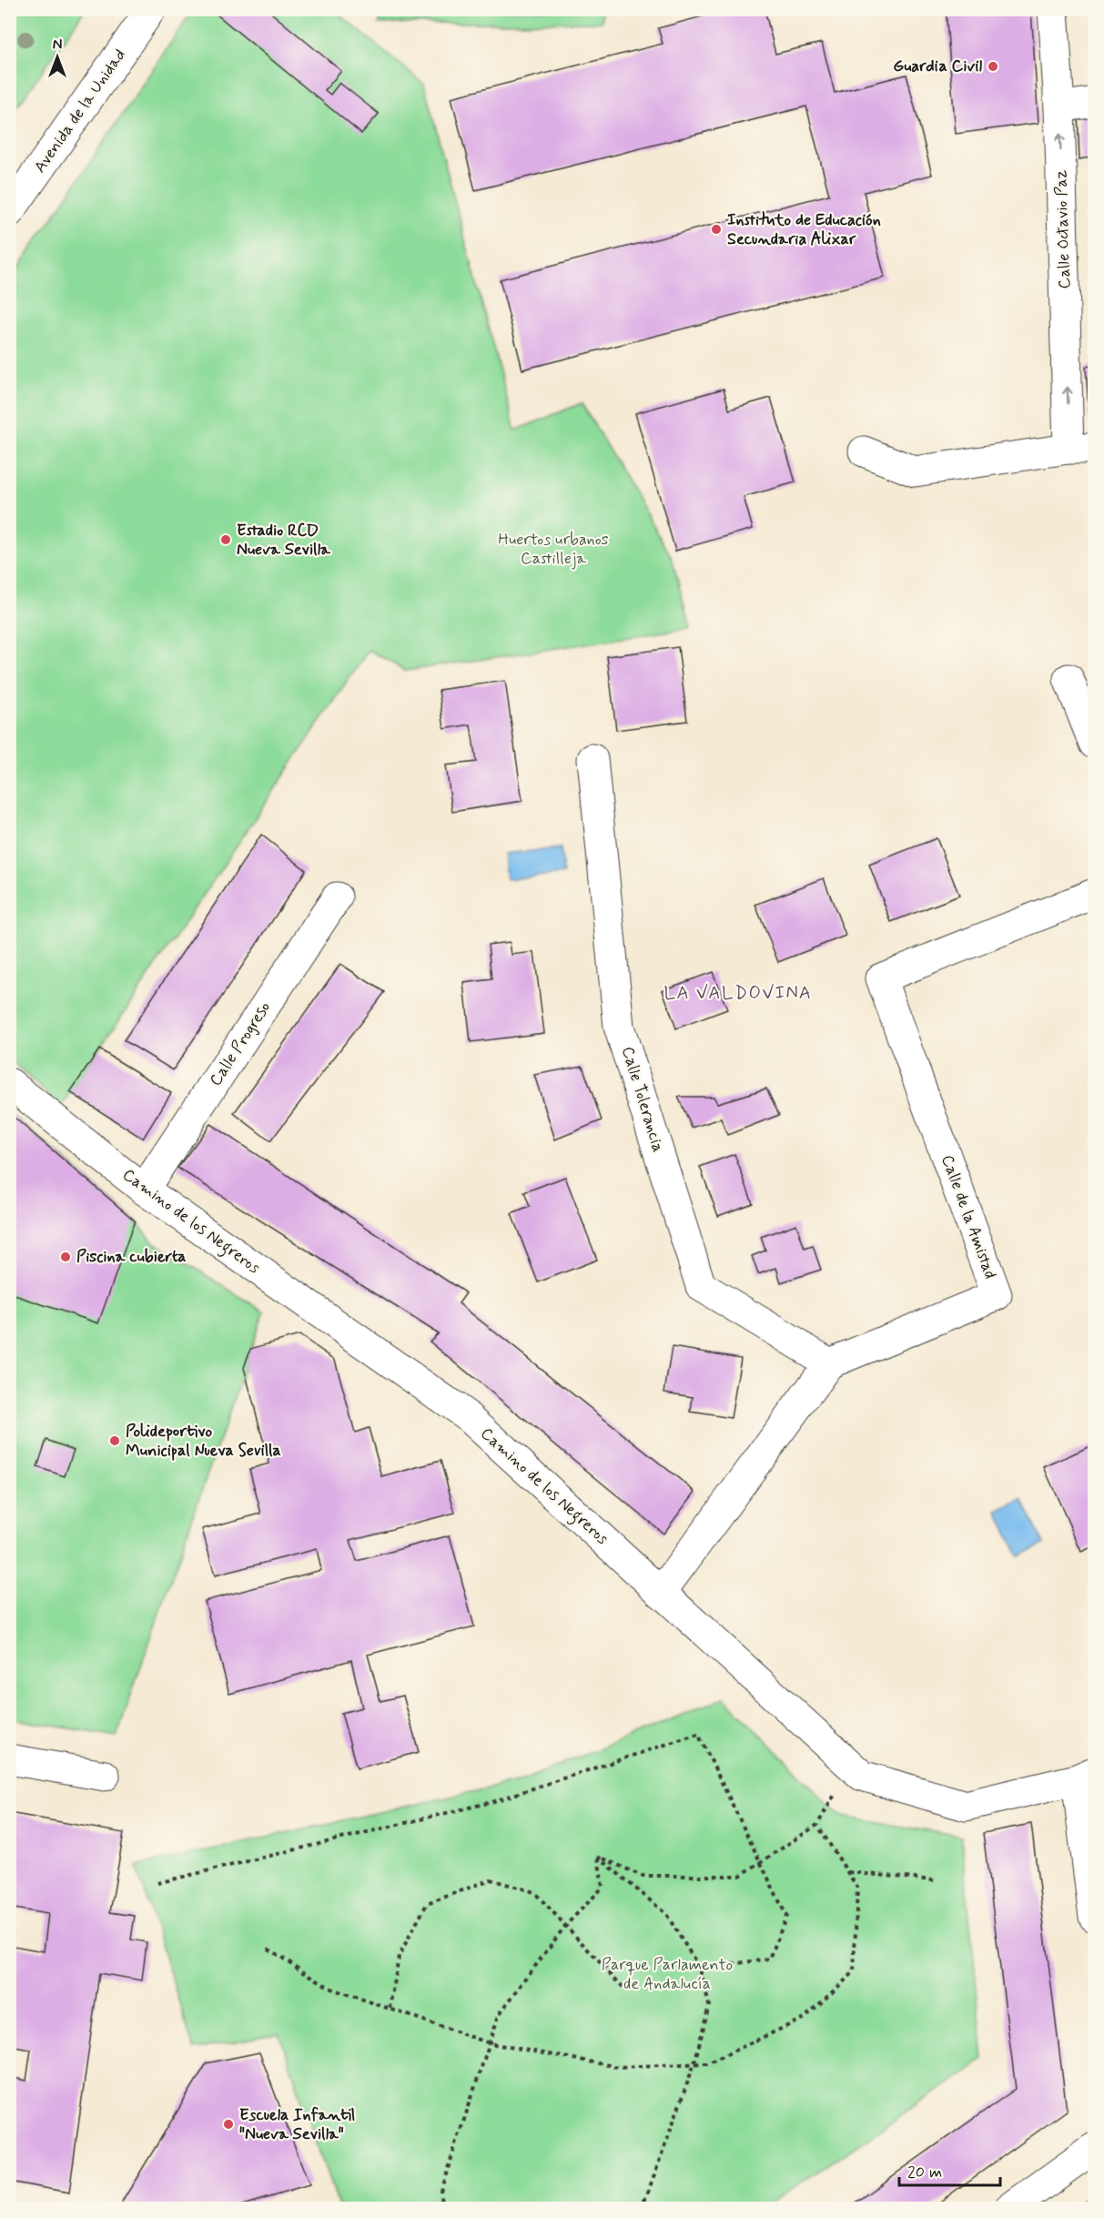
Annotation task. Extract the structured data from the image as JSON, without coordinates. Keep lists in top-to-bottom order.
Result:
{
  "streets": {
    "street": [
      "Avenida de la Unidad",
      "Calle Octavio Paz",
      "Calle Progreso",
      "Calle Tolerancia",
      "Calle de la Amistad",
      "Camino de los Negreros"
    ]
  },
  "crossings": [
    ["Calle Progreso", "Camino de los Negreros"],
    ["Calle Tolerancia", "Calle de la Amistad"]
  ],
  "one_way": ["Calle Octavio Paz"],
  "districts": ["LA VALDOVINA"],
  "parks": ["Huertos urbanos Castilleja", "Parque Parlamento de Andalucía"],
  "places": [
    "Guardia Civil",
    "Instituto de Educación Secundaria Alixar",
    "Estadio RCD Nueva Sevilla",
    "Piscina cubierta",
    "Polideportivo Municipal Nueva Sevilla",
    "Escuela Infantil \"Nueva Sevilla\""
  ],
  "scale_bar": "20 m",
  "north": "top"
}
